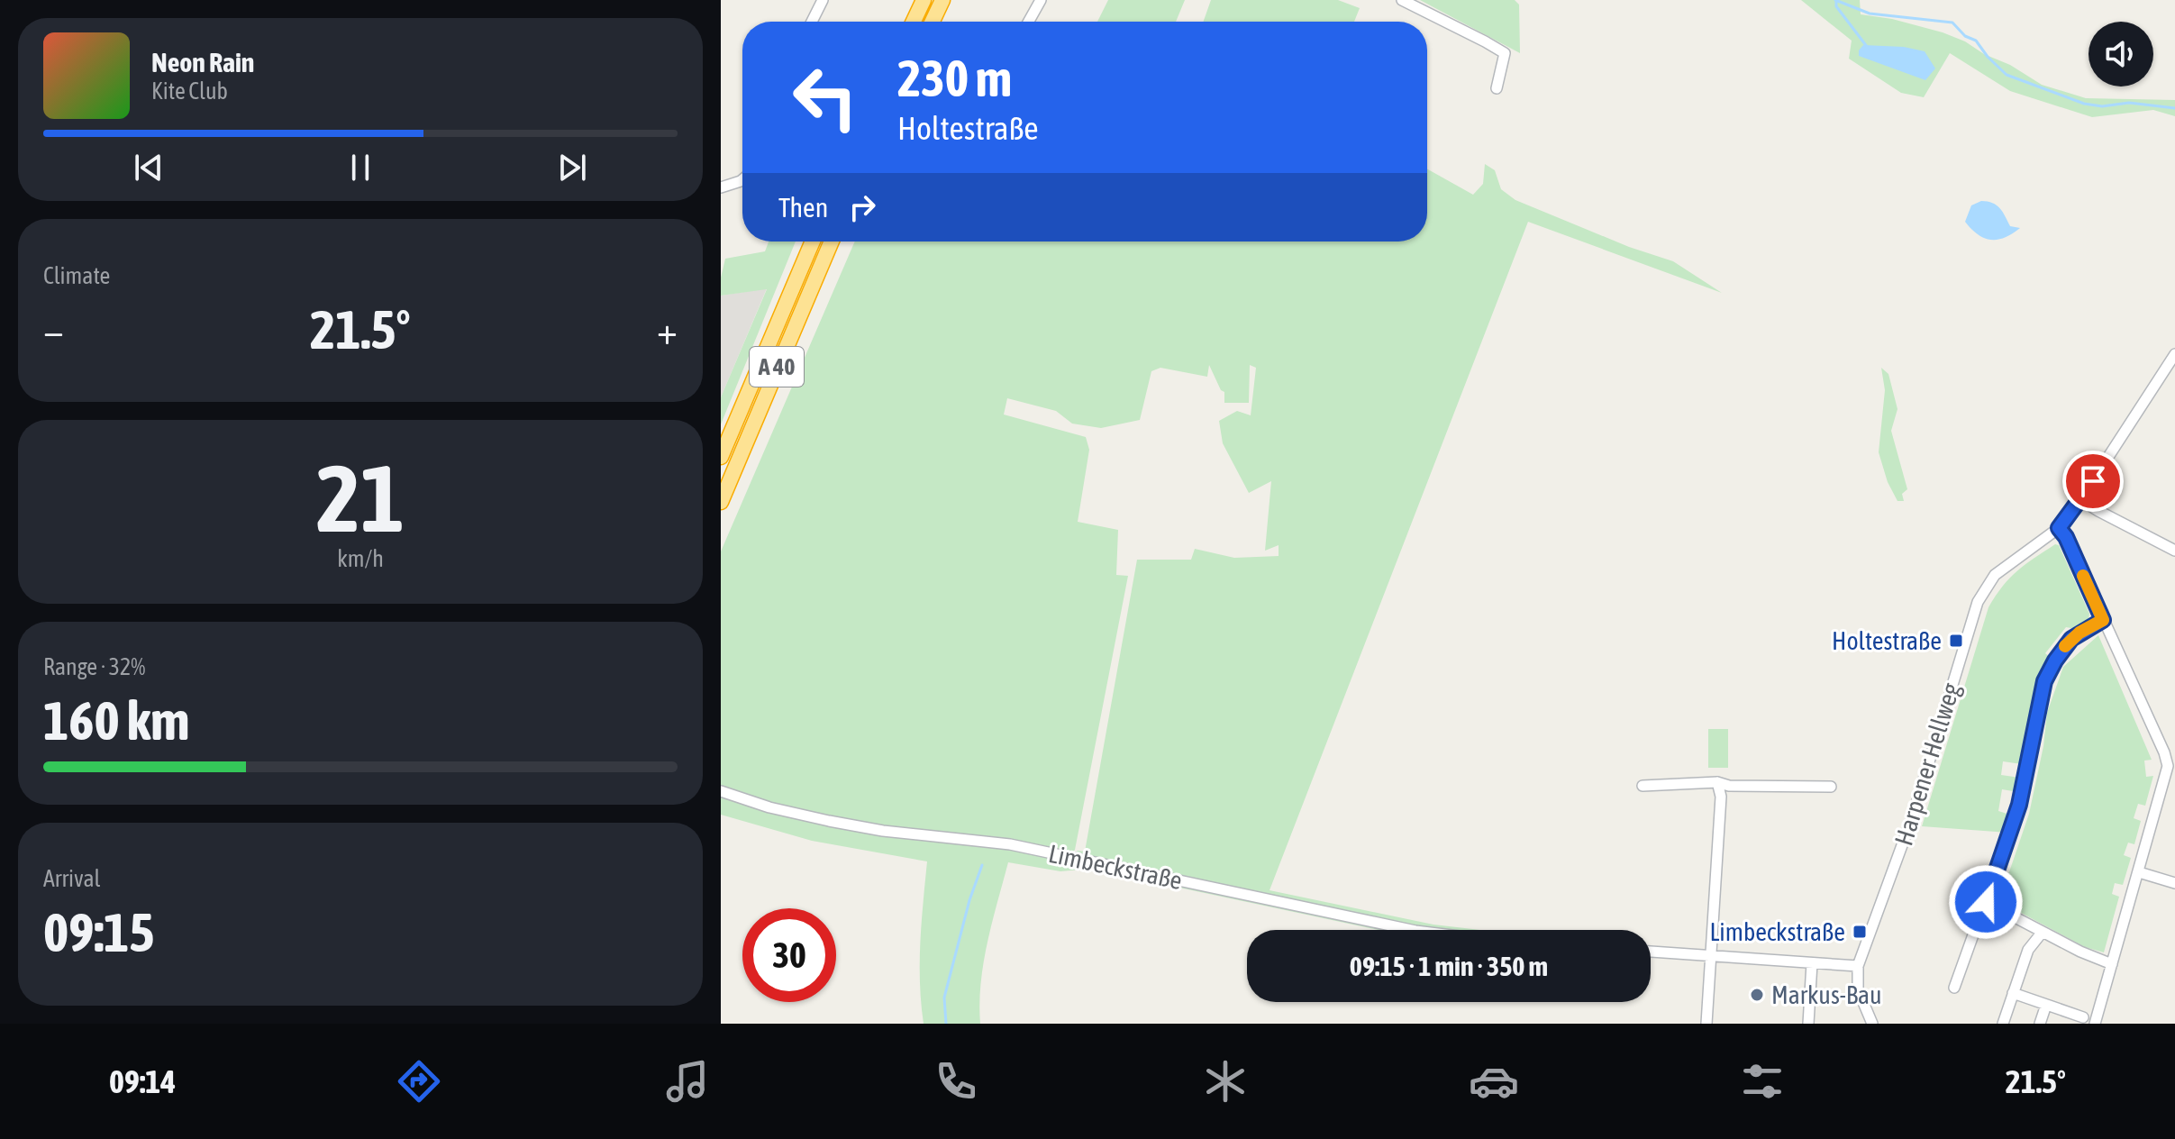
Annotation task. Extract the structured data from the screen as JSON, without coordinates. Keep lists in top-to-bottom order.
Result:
{
  "streets": {
    "highway": ["A 40"],
    "street": ["Harpener Hellweg", "Limbeckstraße"]
  },
  "places": {
    "transit": ["Holtestraße", "Limbeckstraße"],
    "other": ["Markus-Bau"]
  },
  "page": {
    "turn": ["230 m", "Holtestraße"],
    "song": ["Neon Rain", "Kite Club"],
    "then": "Then",
    "tile": [
      "Climate",
      ["21", "km/h"],
      ["Range · 32%", "160 km"],
      ["Arrival", "09:15"]
    ],
    "heat": ["−", "21.5°", "+"],
    "limit": "30",
    "trip": "09:15 · 1 min · 350 m",
    "tabs": ["09:14", "21.5°"]
  }
}
